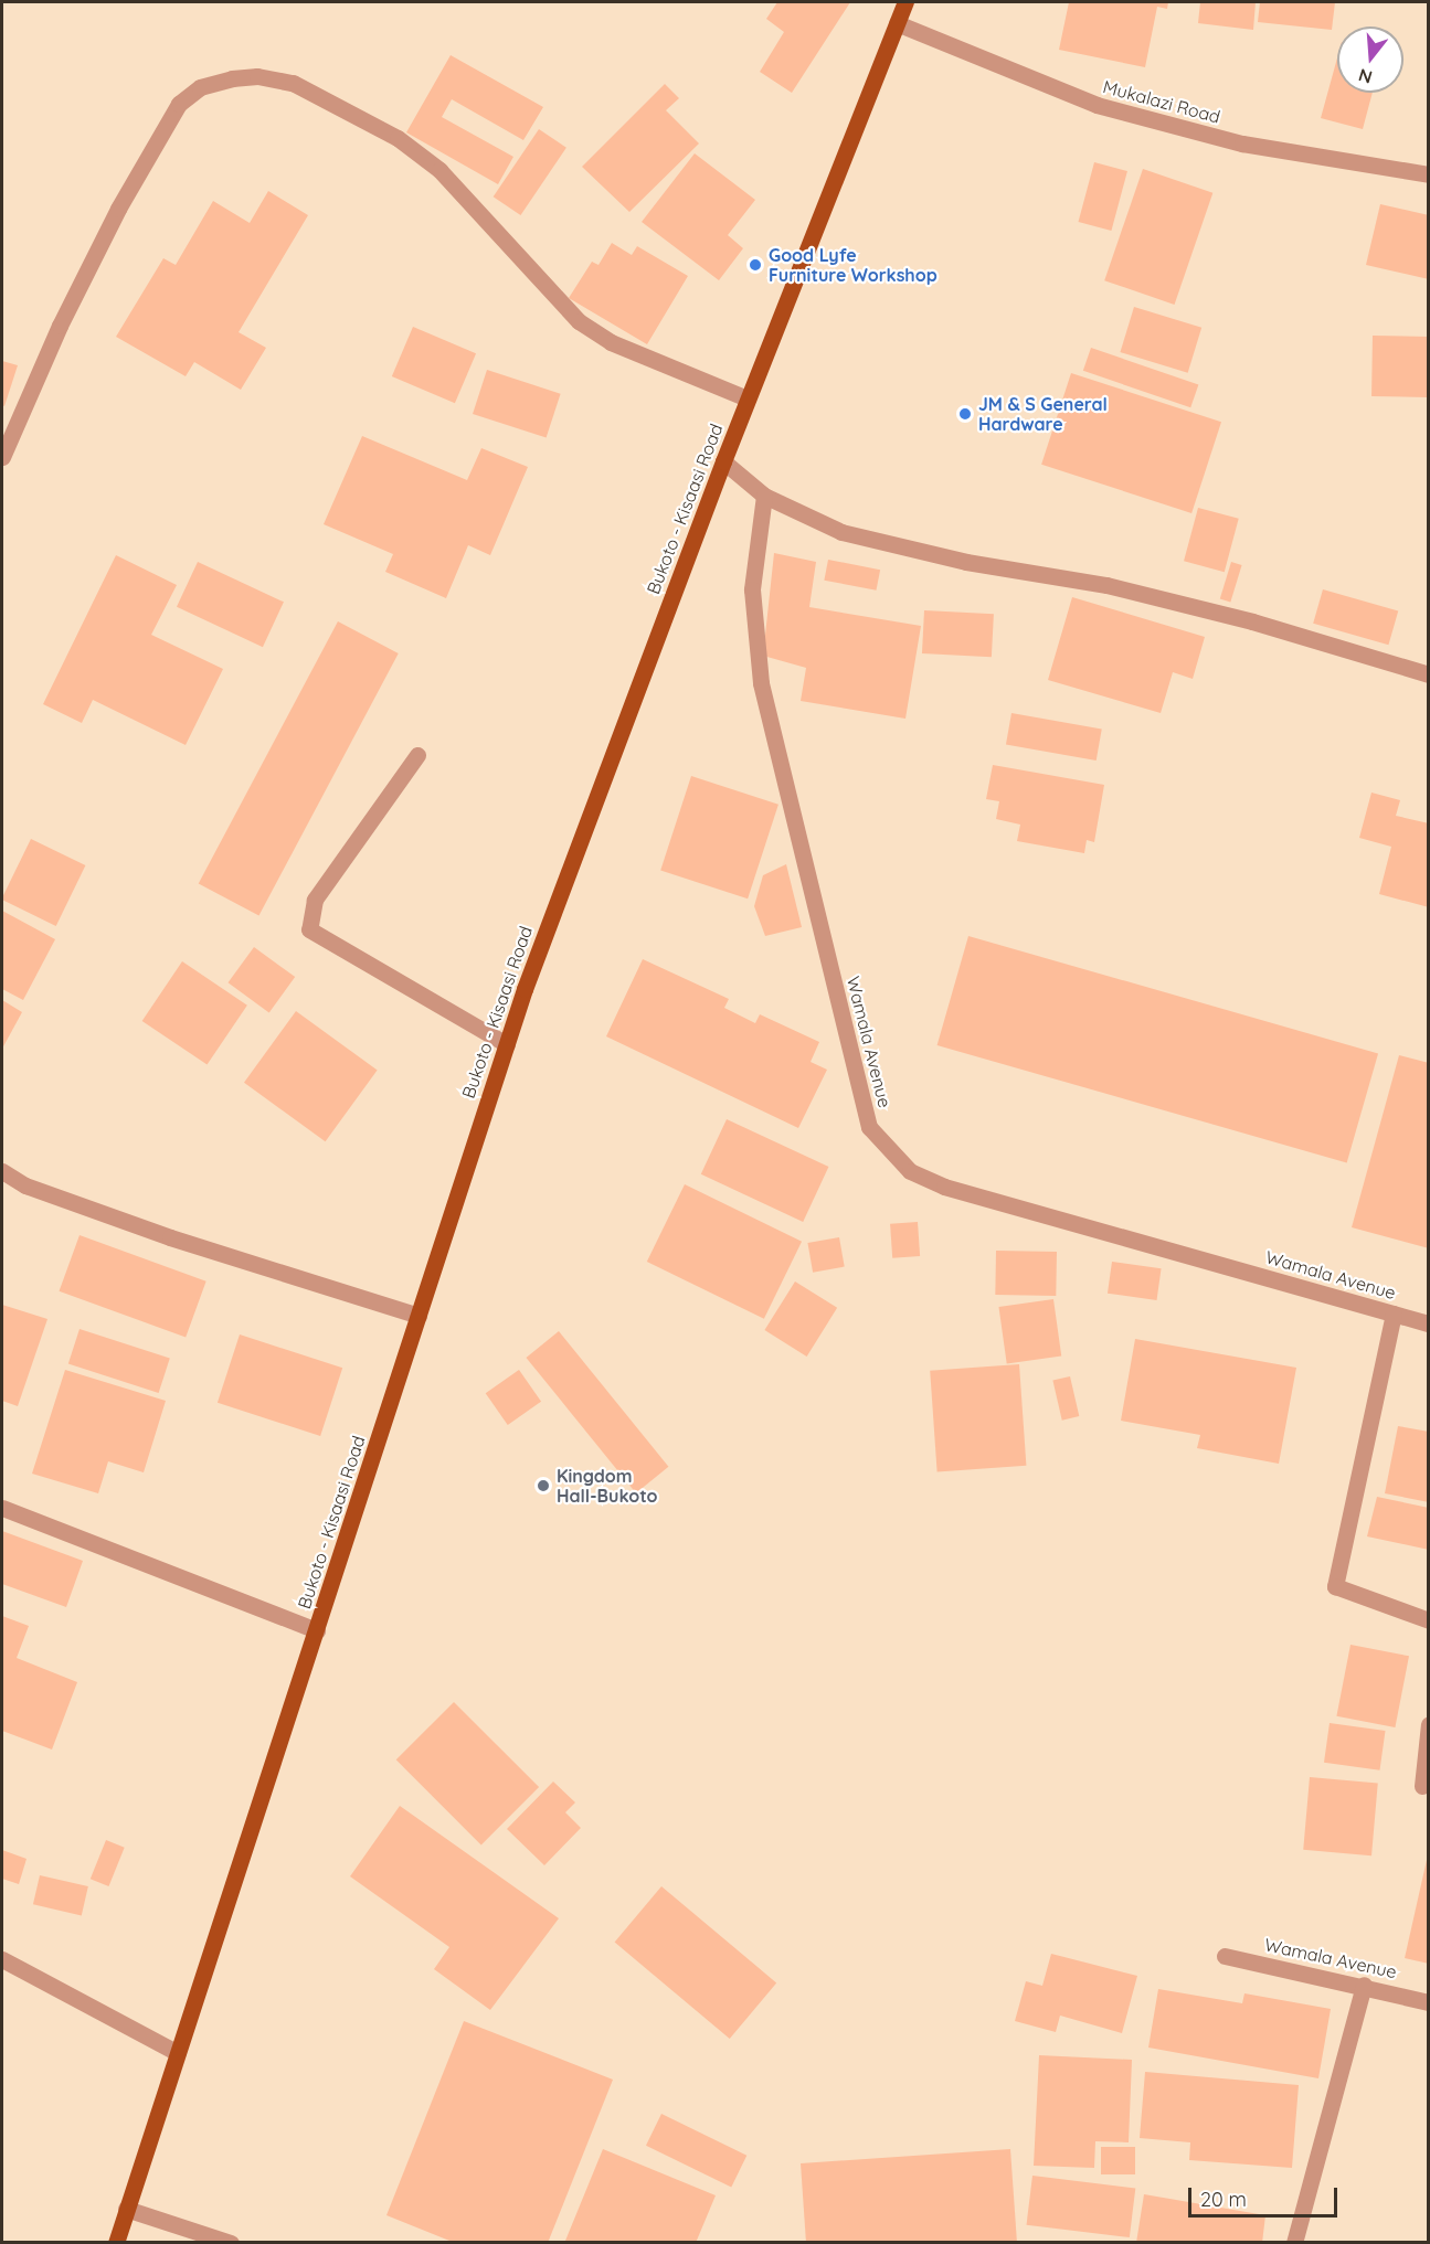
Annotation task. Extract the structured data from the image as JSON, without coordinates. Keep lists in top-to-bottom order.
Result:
{
  "streets": {
    "main road": ["Bukoto - Kisaasi Road"],
    "street": ["Mukalazi Road", "Wamala Avenue"]
  },
  "crossings": [
    ["Mukalazi Road", "Bukoto - Kisaasi Road"]
  ],
  "places": ["Good Lyfe Furniture Workshop", "JM & S General Hardware", "Kingdom Hall-Bukoto"],
  "scale_bar": "20 m",
  "north": "bottom"
}
